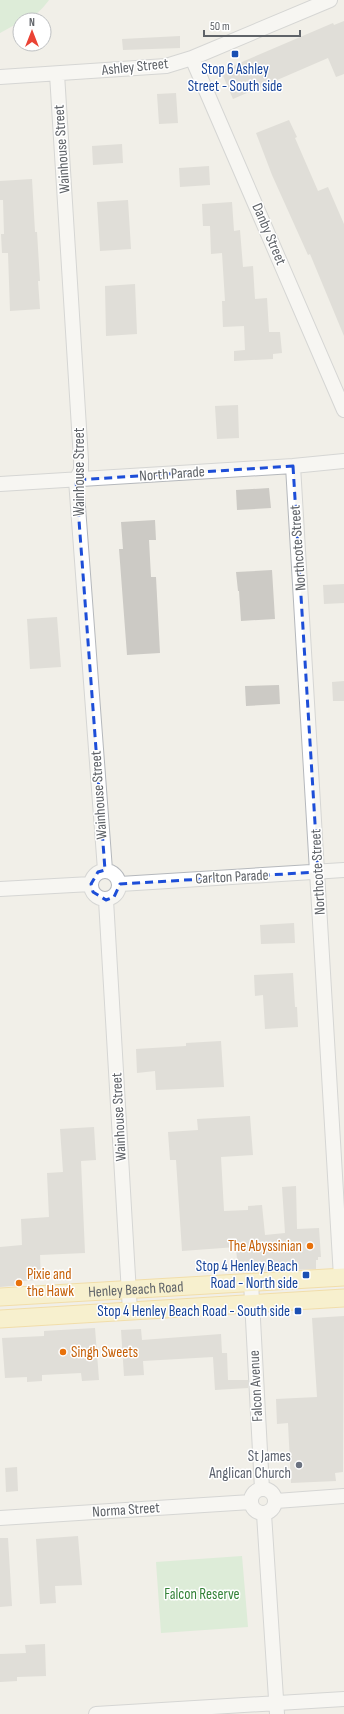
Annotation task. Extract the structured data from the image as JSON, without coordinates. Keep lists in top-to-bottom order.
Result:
{
  "streets": {
    "main road": ["Henley Beach Road"],
    "street": [
      "Ashley Street",
      "Wainhouse Street",
      "Danby Street",
      "North Parade",
      "Northcote Street",
      "Carlton Parade",
      "Falcon Avenue",
      "Norma Street"
    ]
  },
  "crossings": [
    ["Ashley Street", "Wainhouse Street"],
    ["Ashley Street", "Danby Street"],
    ["Wainhouse Street", "North Parade"],
    ["Wainhouse Street", "Carlton Parade"],
    ["Wainhouse Street", "Henley Beach Road"],
    ["North Parade", "Northcote Street"],
    ["Northcote Street", "Carlton Parade"],
    ["Northcote Street", "Henley Beach Road"],
    ["Henley Beach Road", "Falcon Avenue"],
    ["Falcon Avenue", "Norma Street"]
  ],
  "parks": ["Falcon Reserve"],
  "places": {
    "transit": ["Stop 6 Ashley Street - South side", "Stop 4 Henley Beach Road - North side", "Stop 4 Henley Beach Road - South side"],
    "other": [
      "The Abyssinian",
      "Pixie and the Hawk",
      "Singh Sweets",
      "St James Anglican Church"
    ]
  },
  "scale_bar": "50 m",
  "north": "top"
}
